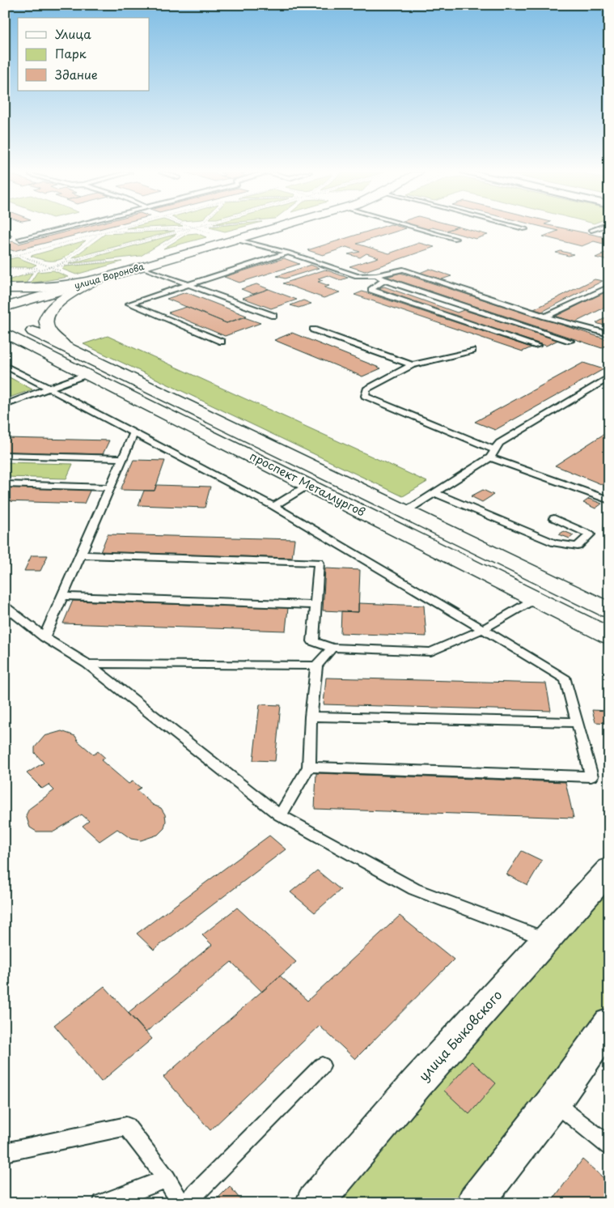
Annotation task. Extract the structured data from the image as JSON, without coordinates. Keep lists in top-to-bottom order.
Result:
{
  "streets": {
    "main road": ["улица Воронова", "проспект Металлургов"],
    "street": ["улица Быковского"]
  },
  "legend": ["Улица", "Парк", "Здание"]
}
